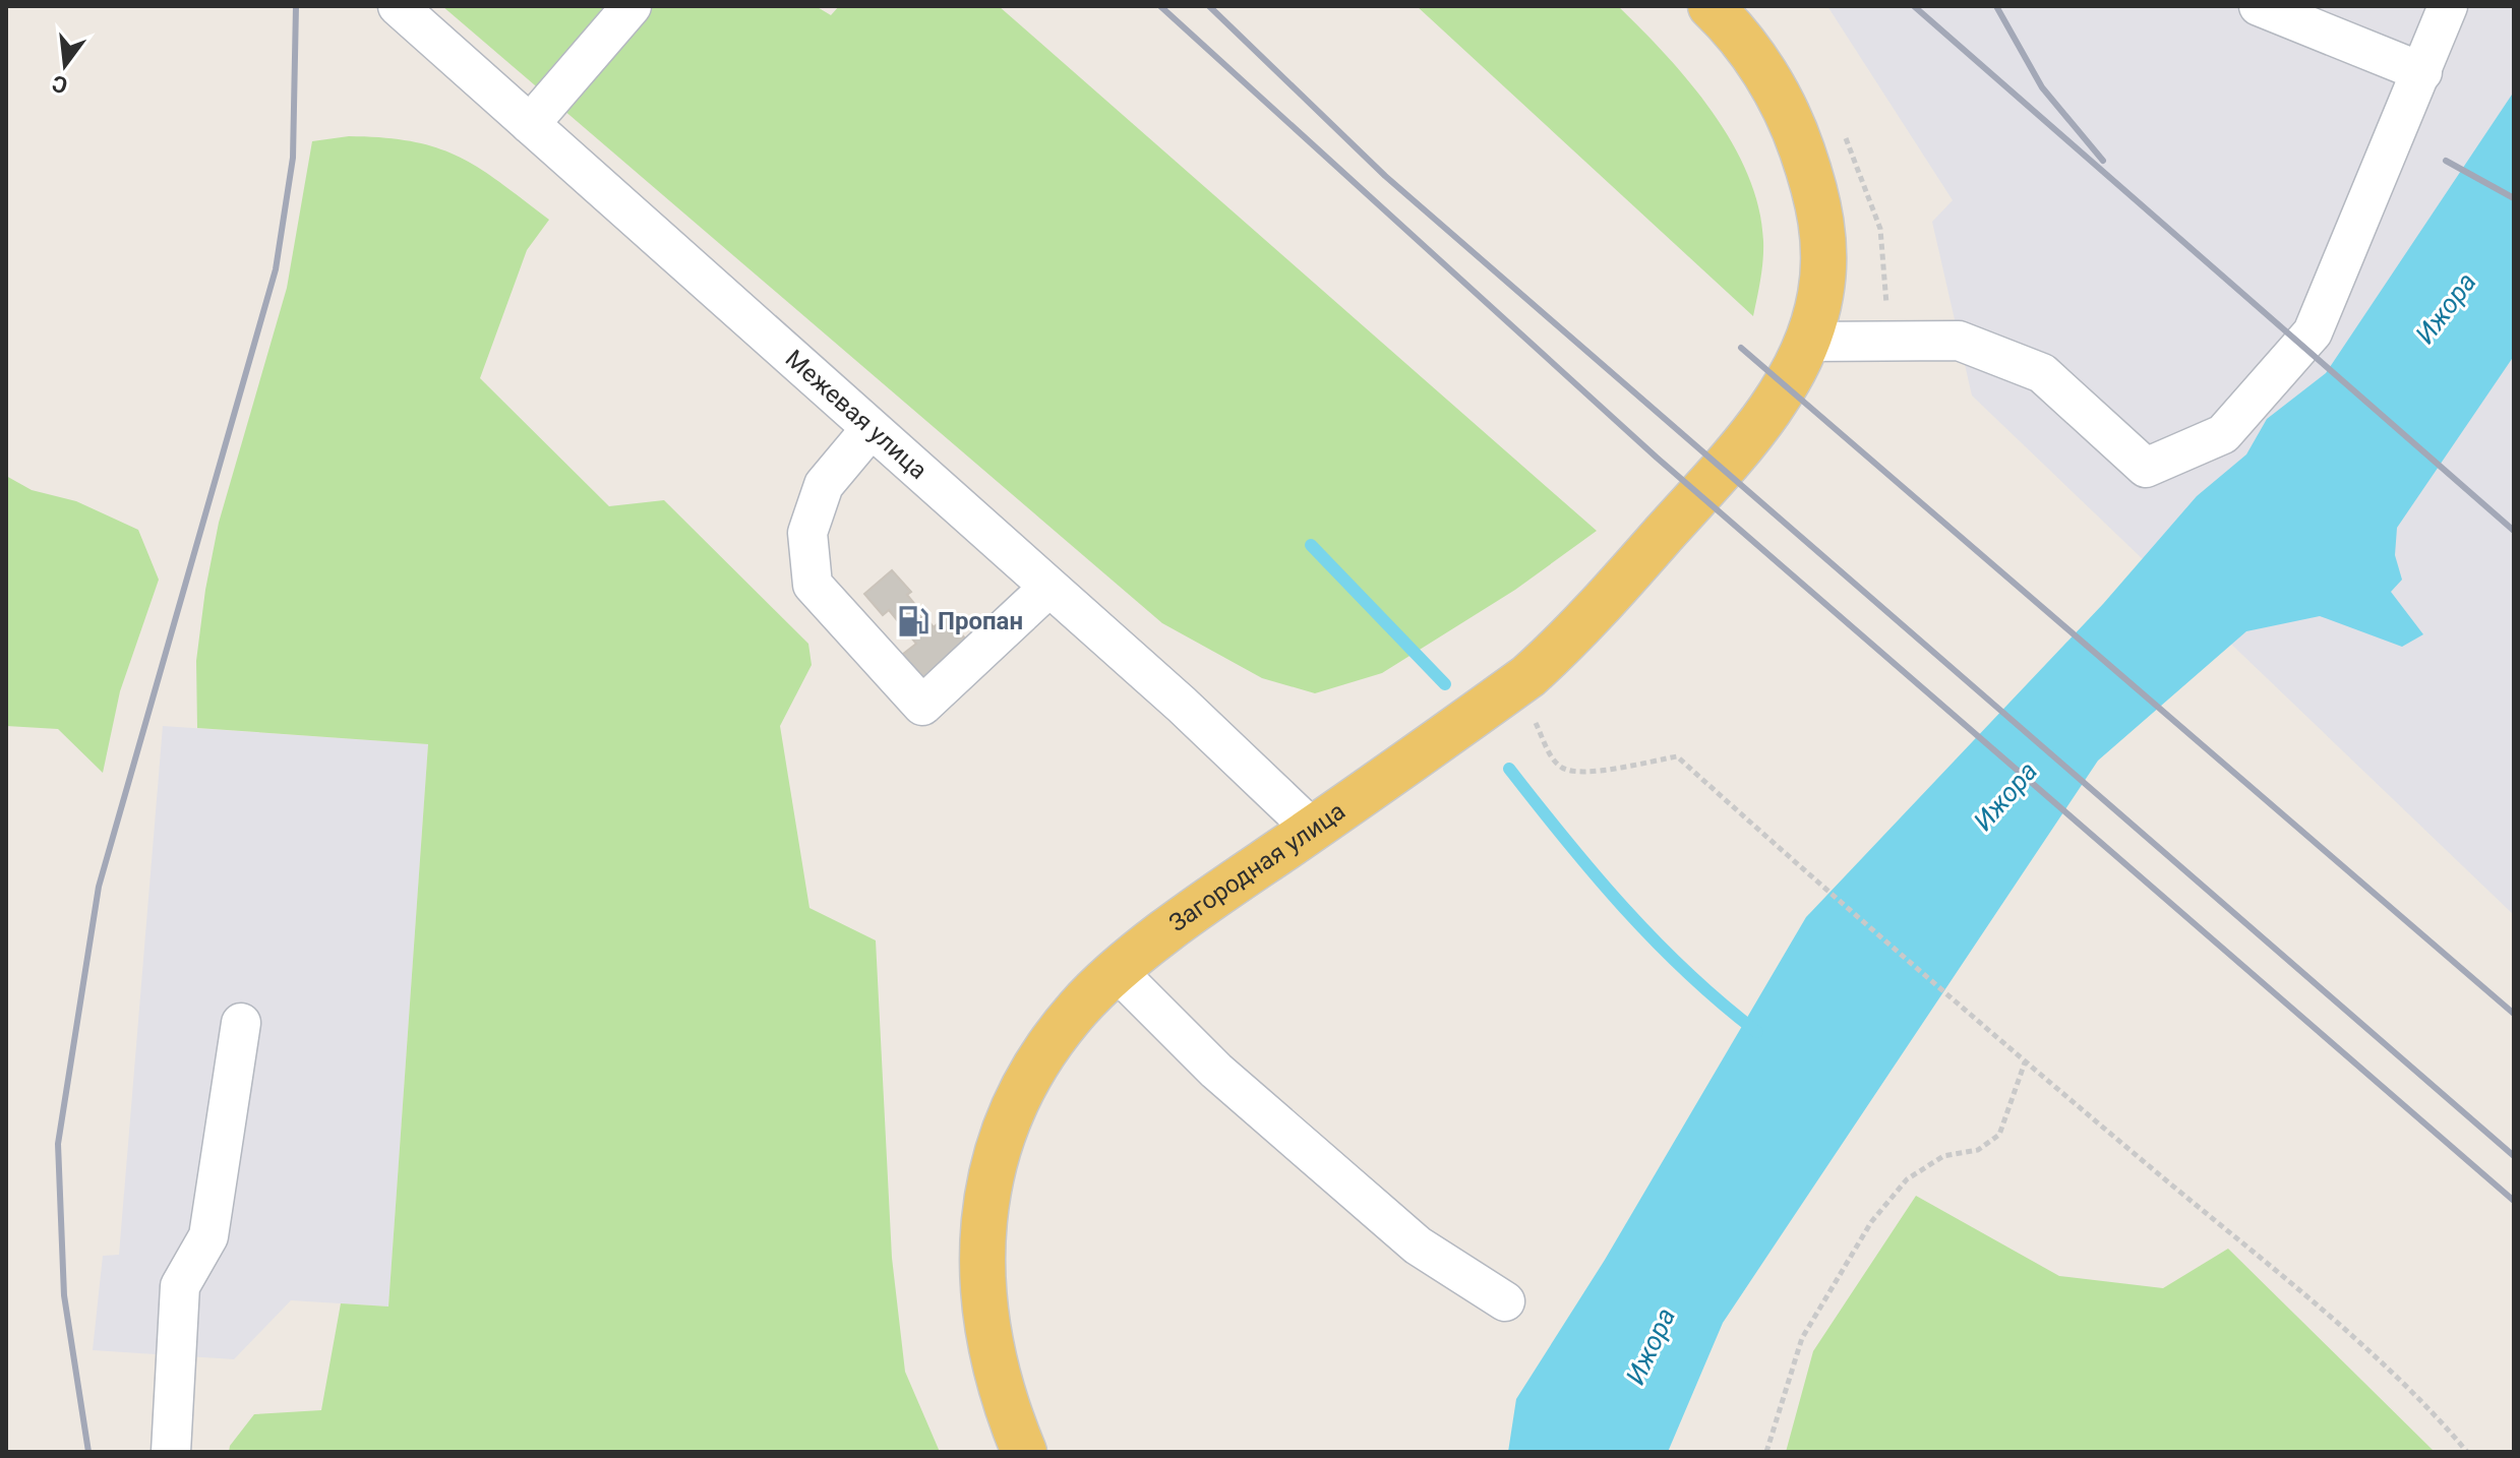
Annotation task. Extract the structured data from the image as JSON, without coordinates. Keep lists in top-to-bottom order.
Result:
{
  "streets": {
    "main road": ["Загородная улица"],
    "street": ["Межевая улица"]
  },
  "crossings": [
    ["Межевая улица", "Загородная улица"]
  ],
  "water": ["Ижора"],
  "places": {
    "fuel station": ["Пропан"]
  },
  "north": "bottom"
}
